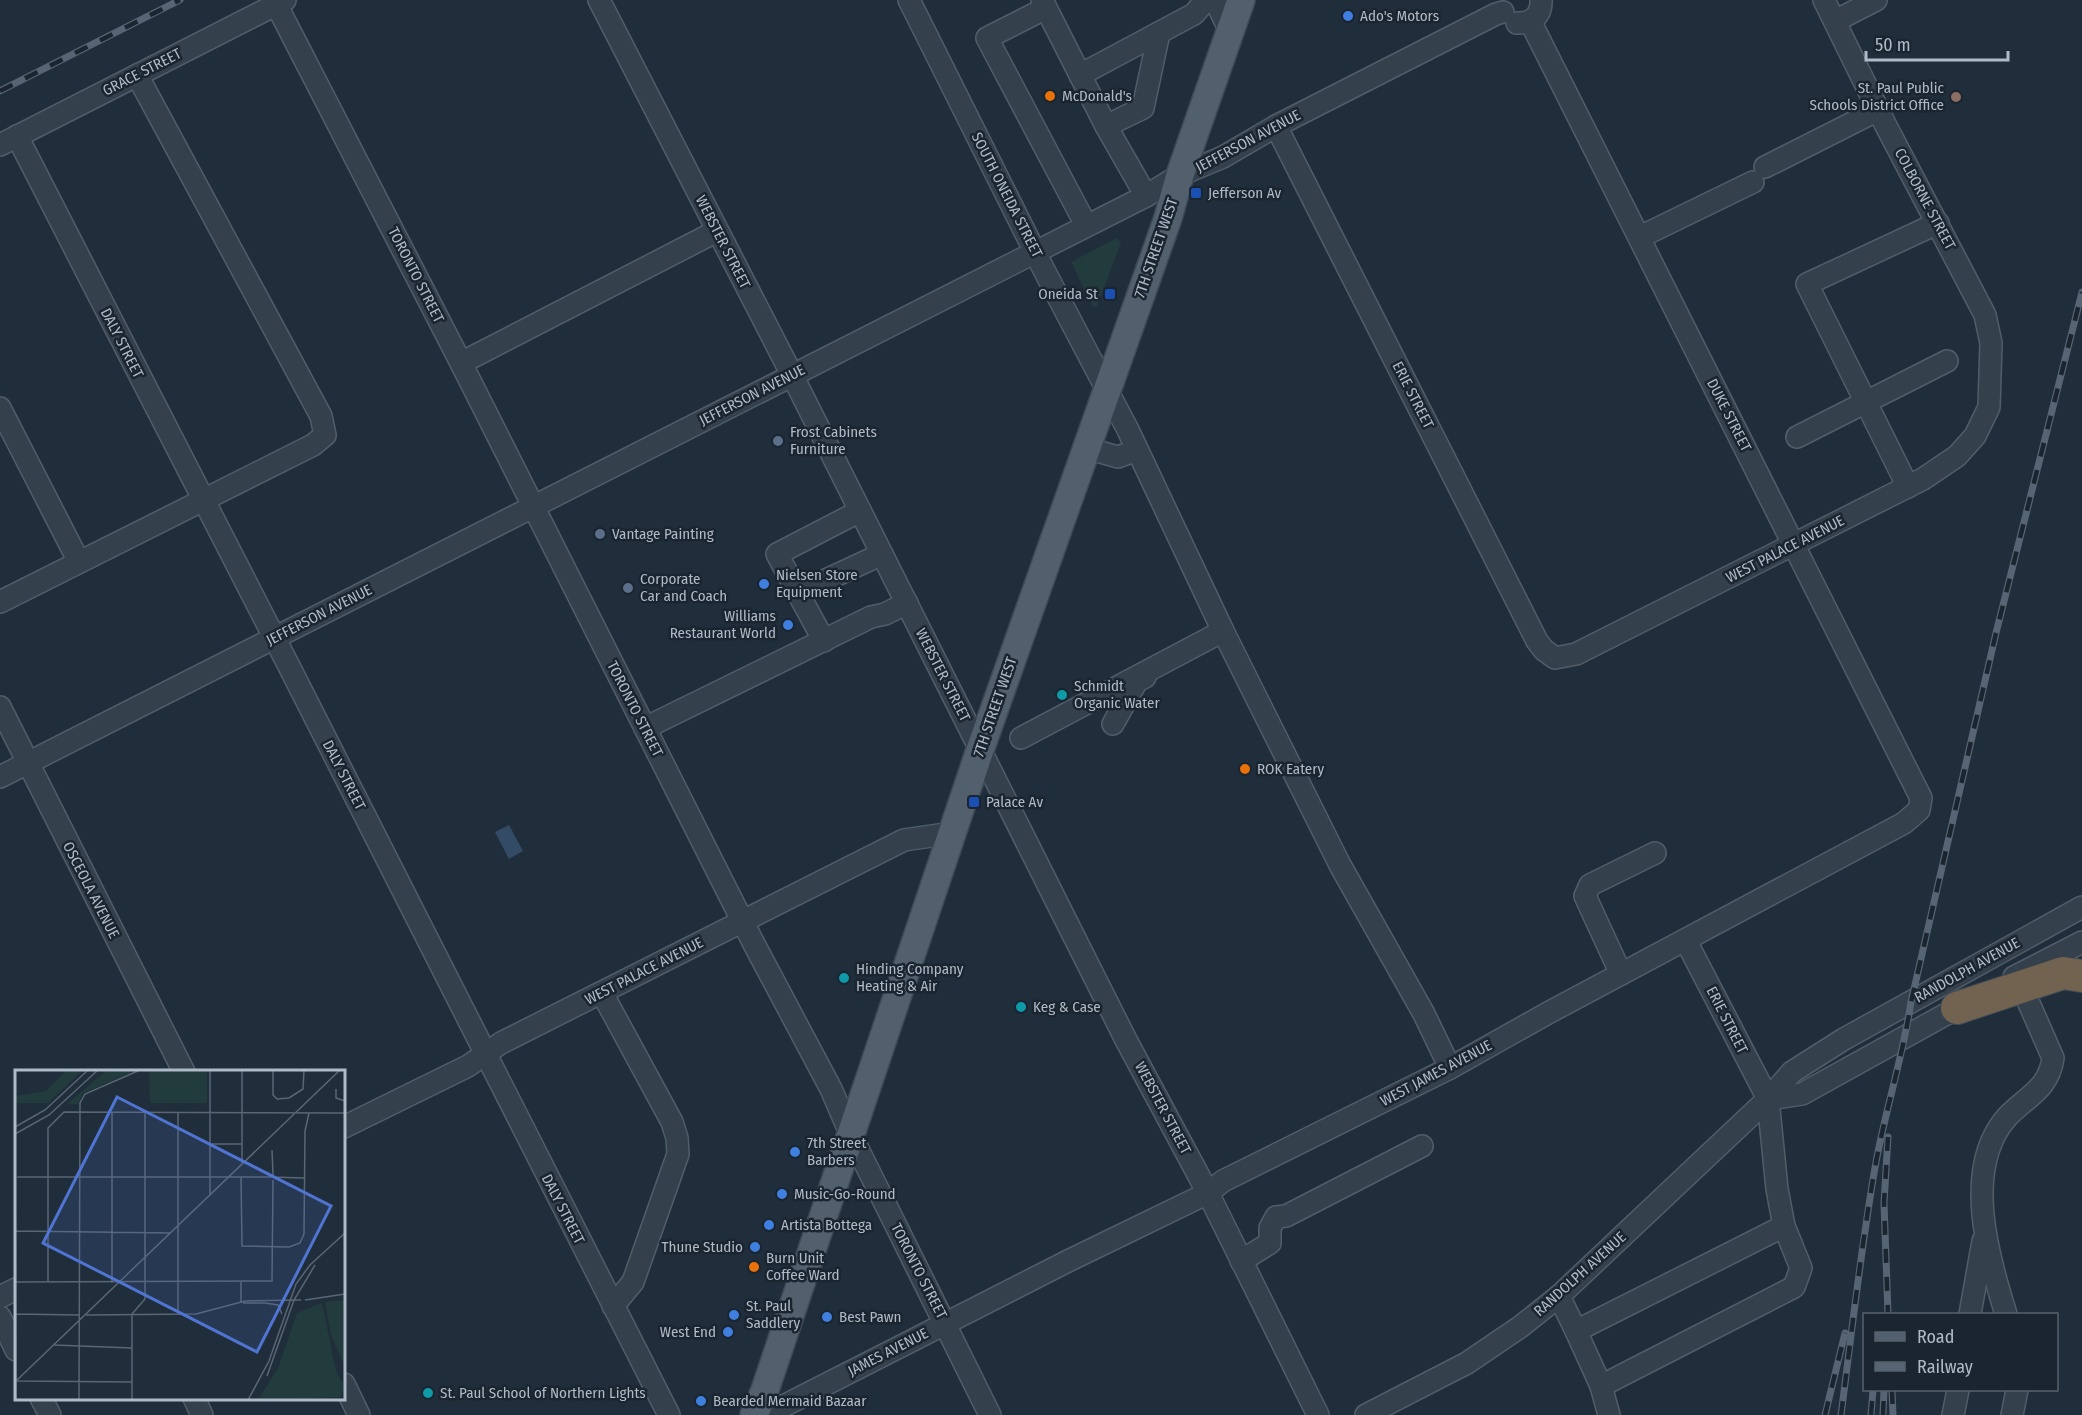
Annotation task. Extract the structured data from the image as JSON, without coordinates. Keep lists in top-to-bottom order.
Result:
{
  "streets": {
    "main road": ["7TH STREET WEST"],
    "street": [
      "GRACE STREET",
      "JEFFERSON AVENUE",
      "SOUTH ONEIDA STREET",
      "COLBORNE STREET",
      "WEBSTER STREET",
      "TORONTO STREET",
      "DALY STREET",
      "ERIE STREET",
      "DUKE STREET",
      "WEST PALACE AVENUE",
      "OSCEOLA AVENUE",
      "RANDOLPH AVENUE",
      "WEST JAMES AVENUE",
      "JAMES AVENUE"
    ]
  },
  "crossings": [
    ["GRACE STREET", "TORONTO STREET"],
    ["GRACE STREET", "DALY STREET"],
    ["JEFFERSON AVENUE", "SOUTH ONEIDA STREET"],
    ["JEFFERSON AVENUE", "WEBSTER STREET"],
    ["JEFFERSON AVENUE", "7TH STREET WEST"],
    ["JEFFERSON AVENUE", "TORONTO STREET"],
    ["JEFFERSON AVENUE", "DALY STREET"],
    ["JEFFERSON AVENUE", "ERIE STREET"],
    ["JEFFERSON AVENUE", "OSCEOLA AVENUE"],
    ["SOUTH ONEIDA STREET", "7TH STREET WEST"],
    ["SOUTH ONEIDA STREET", "WEST JAMES AVENUE"],
    ["COLBORNE STREET", "WEST PALACE AVENUE"],
    ["WEBSTER STREET", "7TH STREET WEST"],
    ["WEBSTER STREET", "WEST JAMES AVENUE"],
    ["7TH STREET WEST", "TORONTO STREET"],
    ["7TH STREET WEST", "WEST PALACE AVENUE"],
    ["TORONTO STREET", "WEST PALACE AVENUE"],
    ["TORONTO STREET", "WEST JAMES AVENUE"],
    ["TORONTO STREET", "JAMES AVENUE"],
    ["DALY STREET", "WEST PALACE AVENUE"],
    ["ERIE STREET", "WEST PALACE AVENUE"],
    ["ERIE STREET", "RANDOLPH AVENUE"],
    ["ERIE STREET", "WEST JAMES AVENUE"],
    ["DUKE STREET", "WEST PALACE AVENUE"],
    ["DUKE STREET", "WEST JAMES AVENUE"],
    ["WEST JAMES AVENUE", "JAMES AVENUE"]
  ],
  "places": {
    "other": [
      "Ado's Motors",
      "McDonald's",
      "St. Paul Public Schools District Office",
      "Frost Cabinets Furniture",
      "Vantage Painting",
      "Nielsen Store Equipment",
      "Corporate Car and Coach",
      "Williams Restaurant World",
      "Schmidt Organic Water",
      "ROK Eatery",
      "Hinding Company Heating & Air",
      "Keg & Case",
      "7th Street Barbers",
      "Music-Go-Round",
      "Artista Bottega",
      "Thune Studio",
      "Burn Unit Coffee Ward",
      "St. Paul Saddlery",
      "Best Pawn",
      "West End",
      "St. Paul School of Northern Lights",
      "Bearded Mermaid Bazaar"
    ],
    "transit": ["Jefferson Av", "Oneida St", "Palace Av"]
  },
  "legend": ["Road", "Railway"],
  "scale_bar": "50 m"
}
